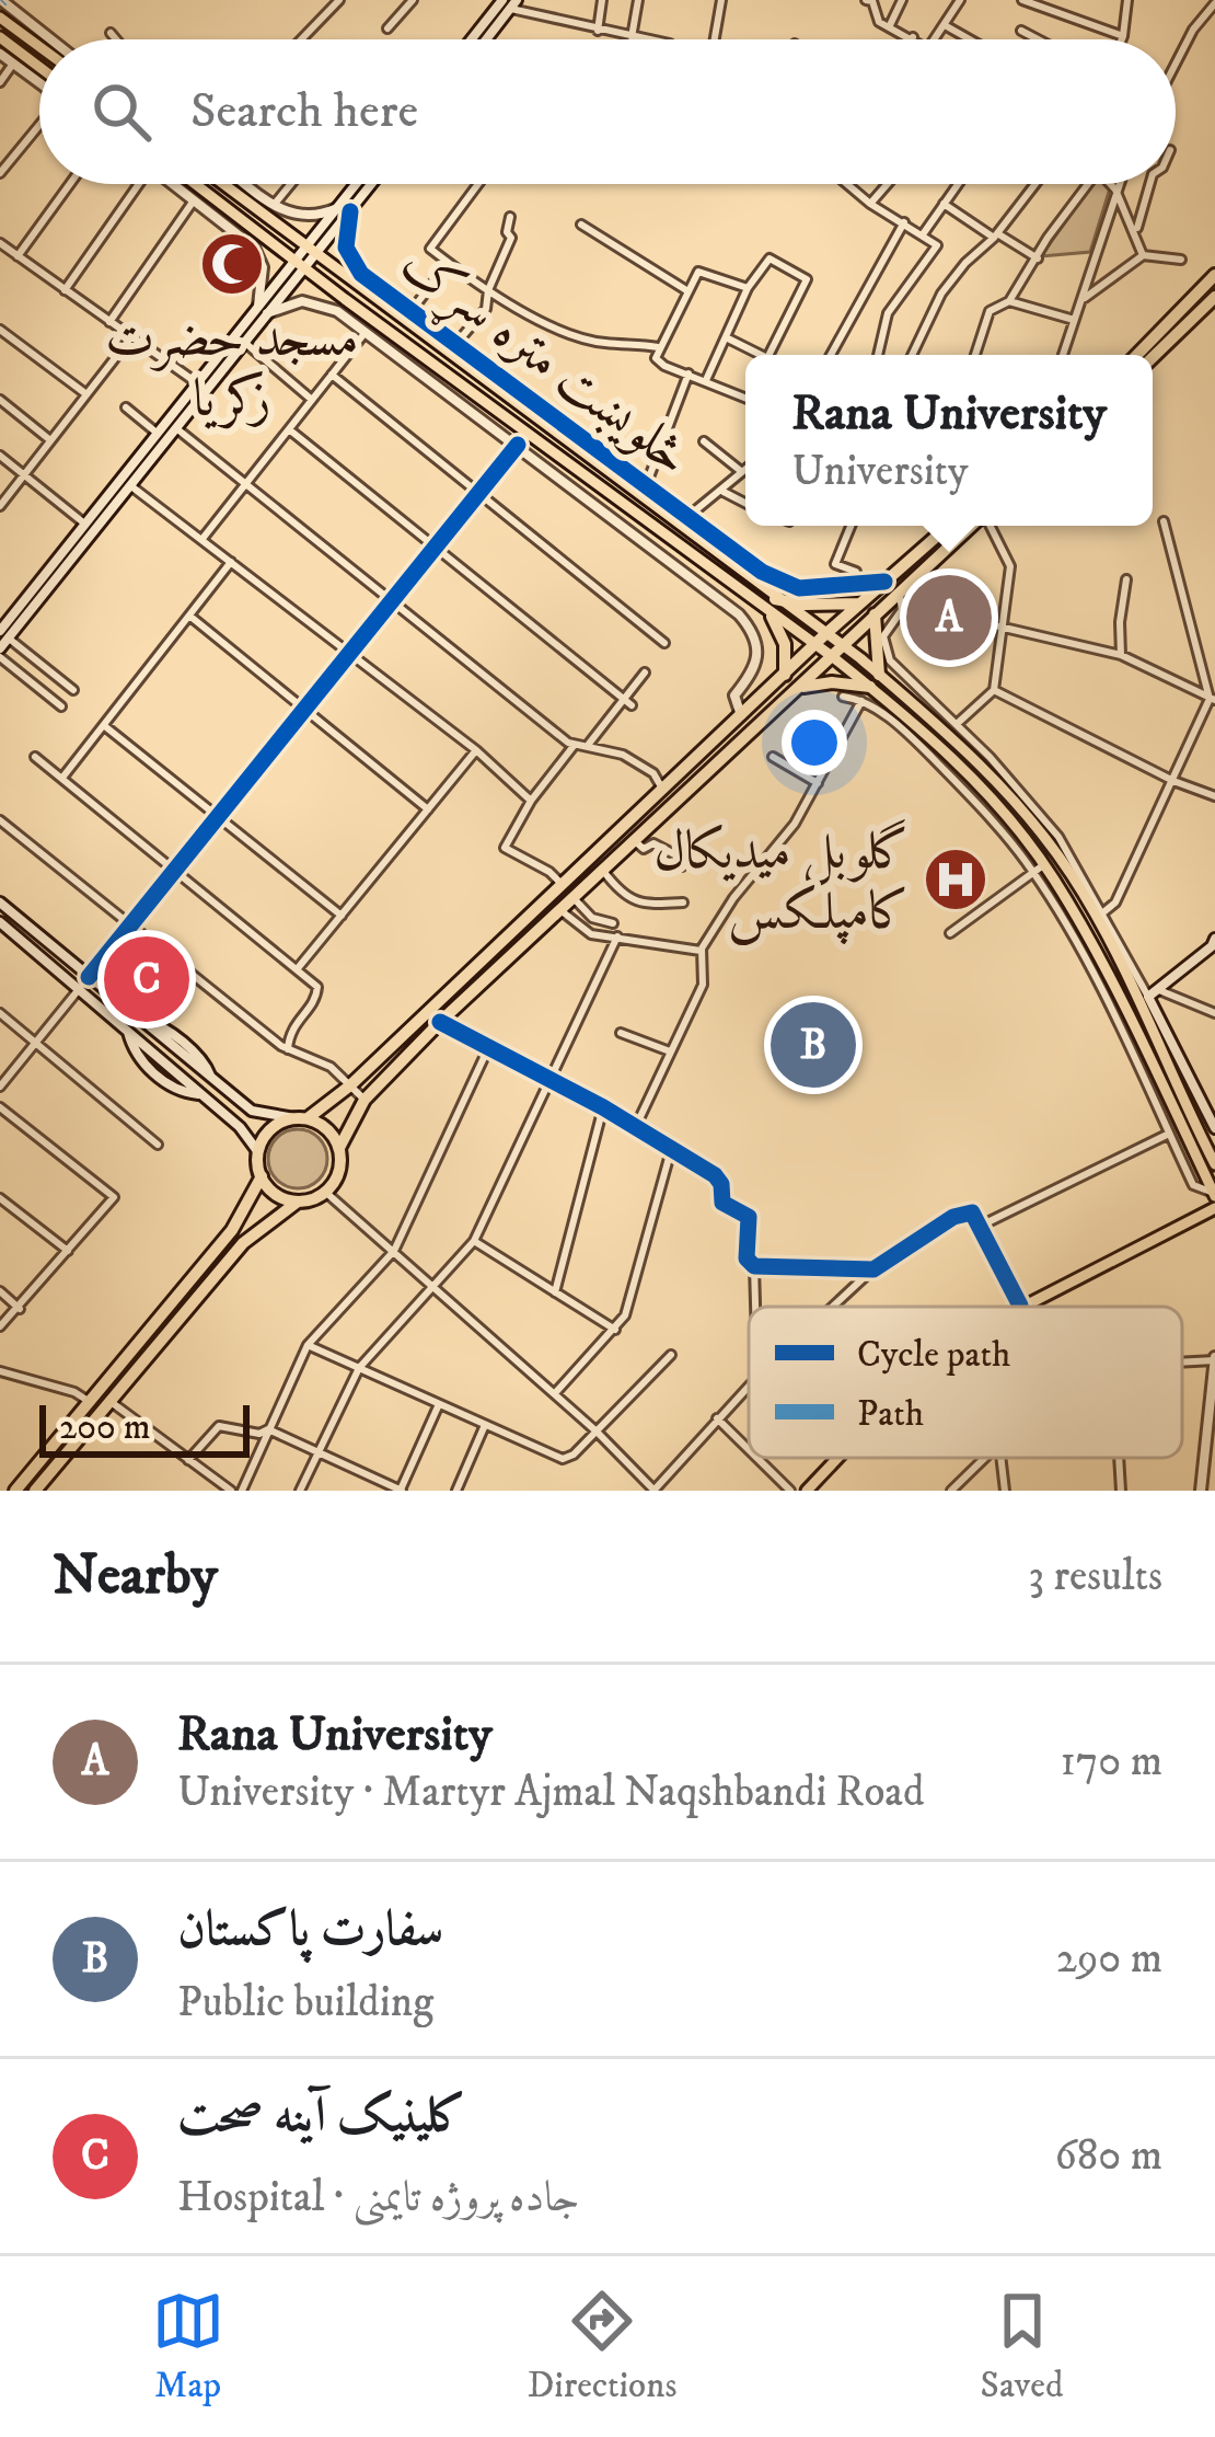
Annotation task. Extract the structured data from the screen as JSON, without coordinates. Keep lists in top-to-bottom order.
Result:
{
  "streets": {
    "main road": ["څلویښت متره سړک"]
  },
  "places": {
    "mosque": ["مسجد حضرت زکریا"],
    "hospital": ["گلوبل میدیکال کامپلکس"]
  },
  "legend": ["Cycle path", "Path"],
  "scale_bar": "200 m",
  "page": {
    "search": "Search here",
    "popup": ["Rana University", "University"],
    "pins": ["A", "C", "B"],
    "scale": "200 m",
    "heading": ["Nearby", "3 results"],
    "list": [
      {
        "mark": "A",
        "name": "Rana University",
        "note": "University · Martyr Ajmal Naqshbandi Road",
        "value": "170 m"
      },
      {
        "mark": "B",
        "name": "سفارت پاکستان",
        "note": "Public building",
        "value": "290 m"
      },
      {
        "mark": "C",
        "name": "کلینیک آینه صحت",
        "note": "Hospital · جاده پروژه تایمنی",
        "value": "680 m"
      }
    ],
    "nav": ["Map", "Directions", "Saved"]
  }
}
